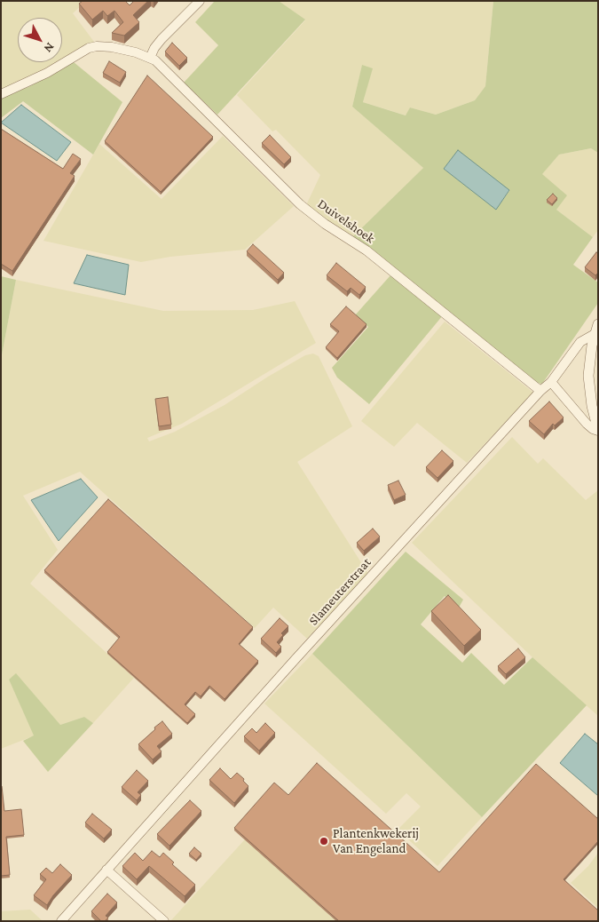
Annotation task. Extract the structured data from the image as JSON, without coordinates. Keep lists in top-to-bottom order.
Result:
{
  "streets": {
    "street": ["Duivelshoek", "Slameuterstraat"]
  },
  "crossings": [
    ["Duivelshoek", "Slameuterstraat"]
  ],
  "places": ["Plantenkwekerij Van Engeland"],
  "north": "bottom right"
}
